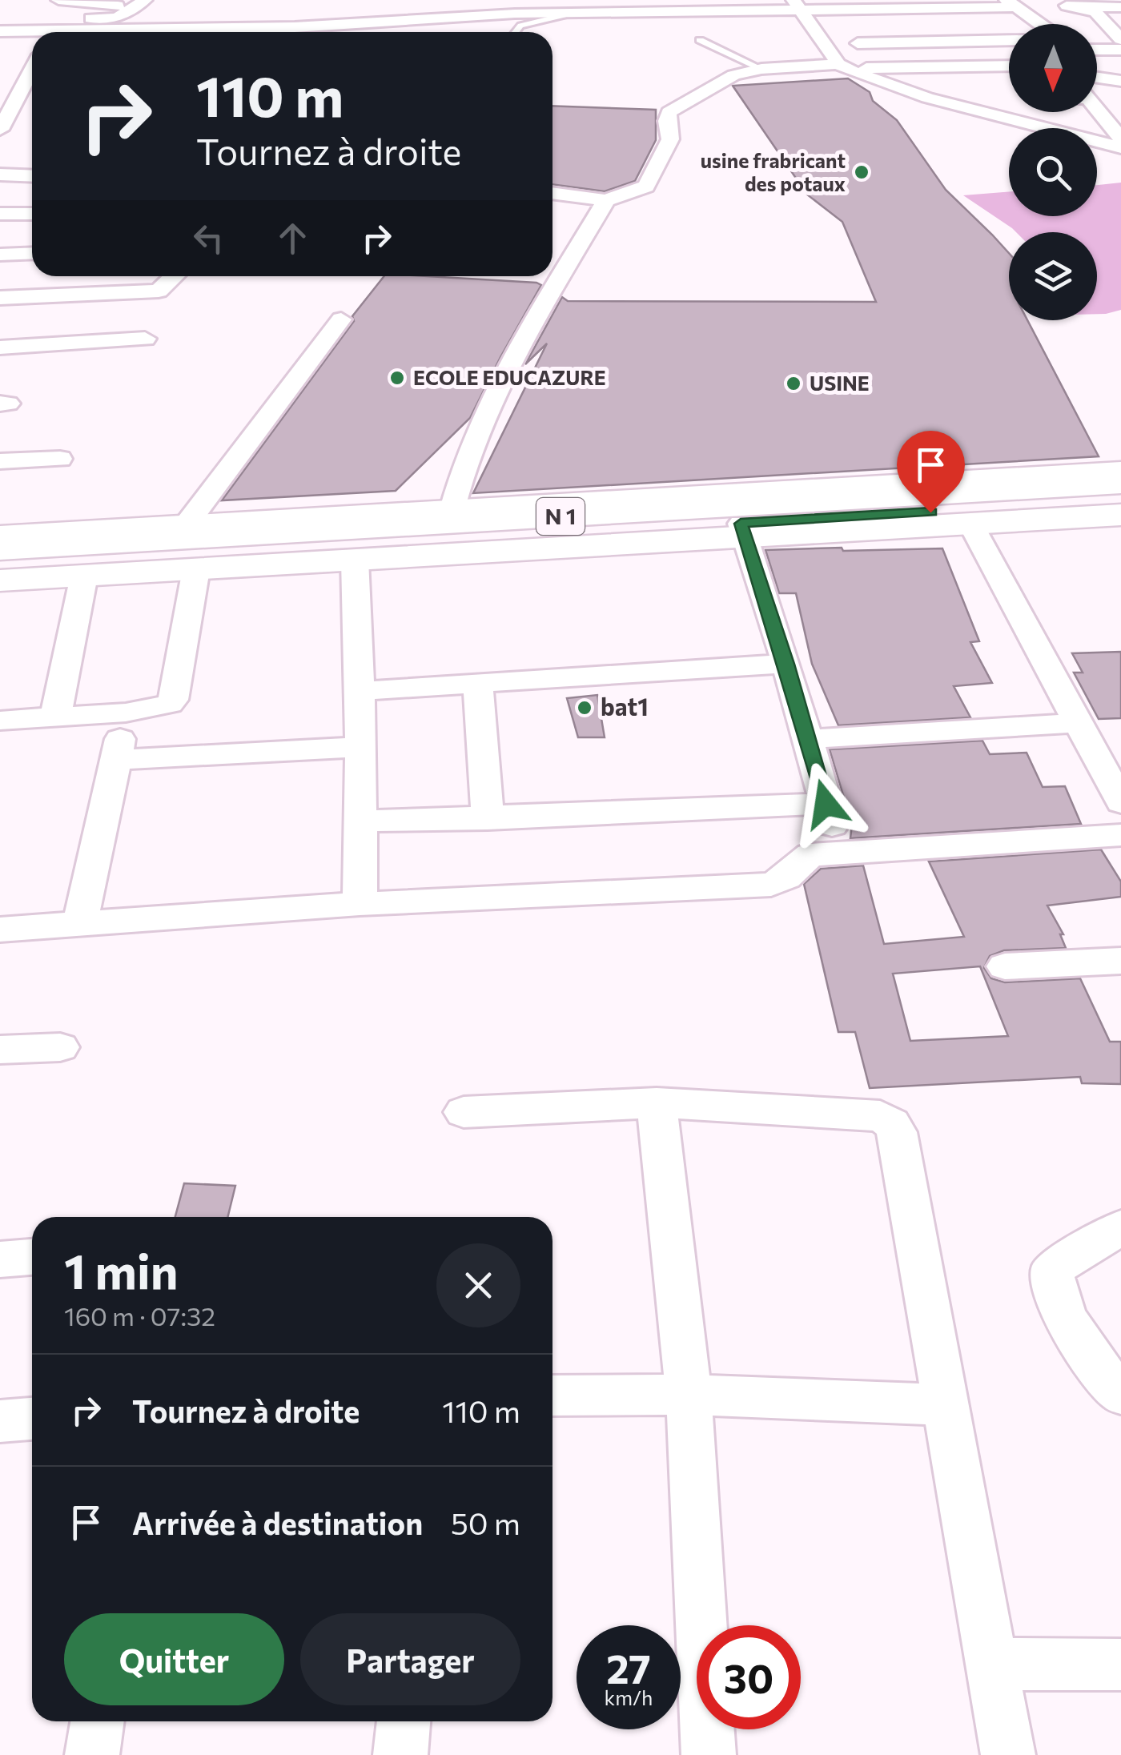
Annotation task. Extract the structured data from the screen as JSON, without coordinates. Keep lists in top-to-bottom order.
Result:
{
  "streets": {
    "main road": ["N 1"]
  },
  "places": [
    "usine frabricant des potaux",
    "ECOLE EDUCAZURE",
    "USINE",
    "bat1"
  ],
  "north": "bottom",
  "page": {
    "turn": ["110 m", "Tournez à droite"],
    "heading": ["1 min", "160 m · 07:32"],
    "list": [
      {
        "name": "Tournez à droite",
        "value": "110 m"
      },
      {
        "name": "Arrivée à destination",
        "value": "50 m"
      }
    ],
    "buttons": ["Quitter", "Partager"],
    "speed": "27 km/h",
    "limit": "30"
  }
}
